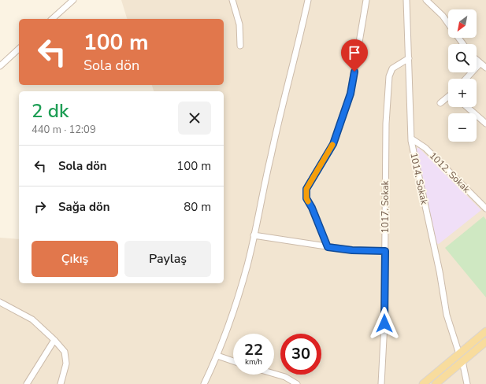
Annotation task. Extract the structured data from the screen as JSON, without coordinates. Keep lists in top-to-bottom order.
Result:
{
  "streets": {
    "street": ["1012. Sokak", "1014. Sokak", "1017. Sokak"]
  },
  "crossings": [
    ["1012. Sokak", "1014. Sokak"],
    ["1014. Sokak", "1017. Sokak"]
  ],
  "north": "bottom left",
  "page": {
    "map_buttons": ["+", "−"],
    "turn": ["100 m", "Sola dön"],
    "heading": ["2 dk", "440 m · 12:09"],
    "list": [
      {
        "name": "Sola dön",
        "value": "100 m"
      },
      {
        "name": "Sağa dön",
        "value": "80 m"
      }
    ],
    "buttons": ["Çıkış", "Paylaş"],
    "speed": "22 km/h",
    "limit": "30"
  }
}
